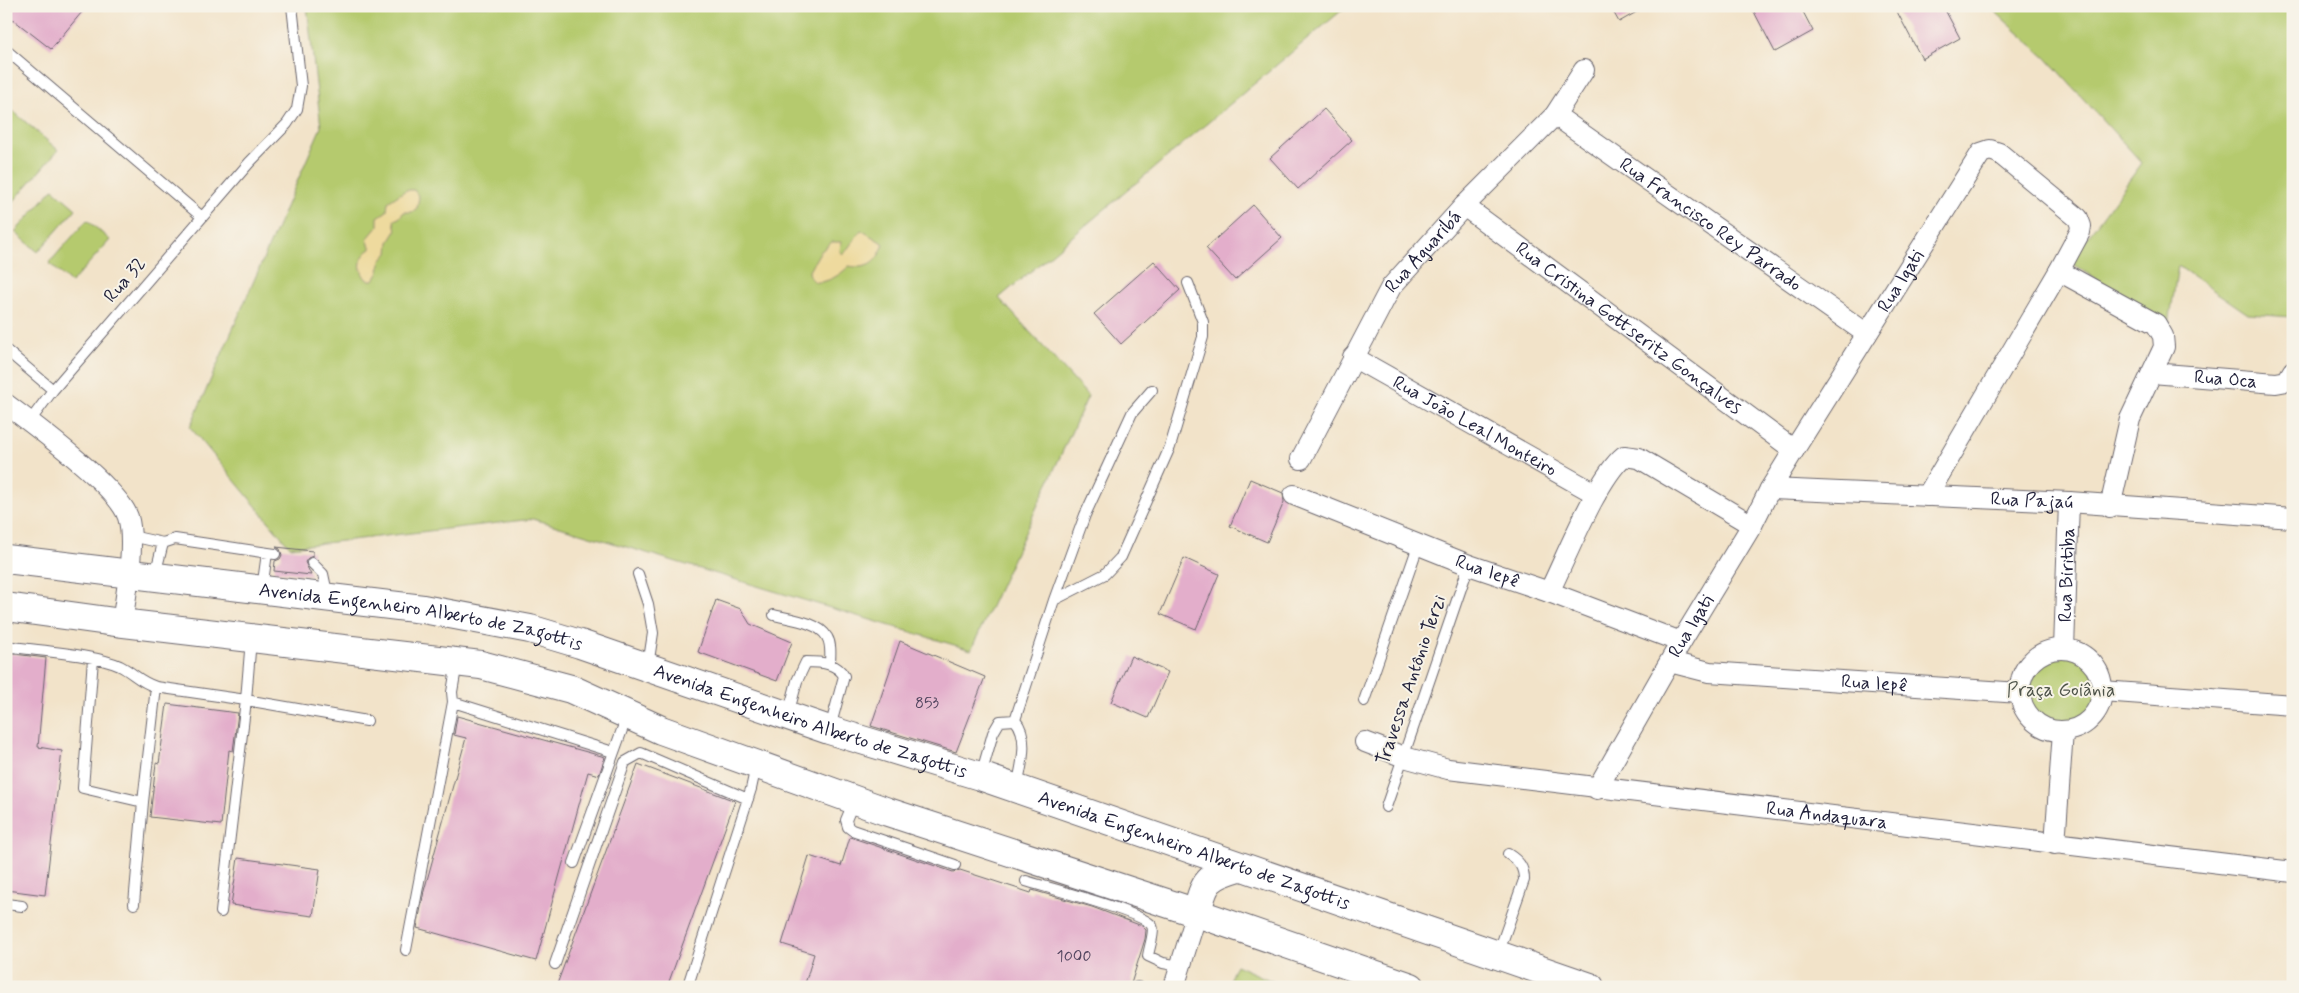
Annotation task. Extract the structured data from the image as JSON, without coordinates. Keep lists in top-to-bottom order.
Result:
{
  "streets": {
    "main road": ["Avenida Engenheiro Alberto de Zagottis"],
    "street": [
      "Rua Francisco Rey Parrado",
      "Rua Aguaribá",
      "Rua Igati",
      "Rua Cristina Gottseritz Gonçalves",
      "Rua Oca",
      "Rua João Leal Monteiro",
      "Rua Pajaú",
      "Rua Iepê",
      "Rua Biritiba",
      "Rua Andaquara"
    ],
    "lane": ["Rua 32", "Travessa Antônio Terzi"]
  },
  "crossings": [
    ["Rua Francisco Rey Parrado", "Rua Aguaribá"],
    ["Rua Francisco Rey Parrado", "Rua Igati"],
    ["Rua Aguaribá", "Rua Cristina Gottseritz Gonçalves"],
    ["Rua Aguaribá", "Rua João Leal Monteiro"],
    ["Rua Igati", "Rua Cristina Gottseritz Gonçalves"],
    ["Rua Igati", "Rua Pajaú"],
    ["Rua Igati", "Rua Iepê"],
    ["Rua Igati", "Rua Andaquara"],
    ["Rua Pajaú", "Rua Biritiba"],
    ["Rua Iepê", "Rua Biritiba"],
    ["Rua Iepê", "Travessa Antônio Terzi"],
    ["Travessa Antônio Terzi", "Rua Andaquara"]
  ],
  "parks": ["Praça Goiânia"],
  "house_numbers": ["853", "1000"]
}
